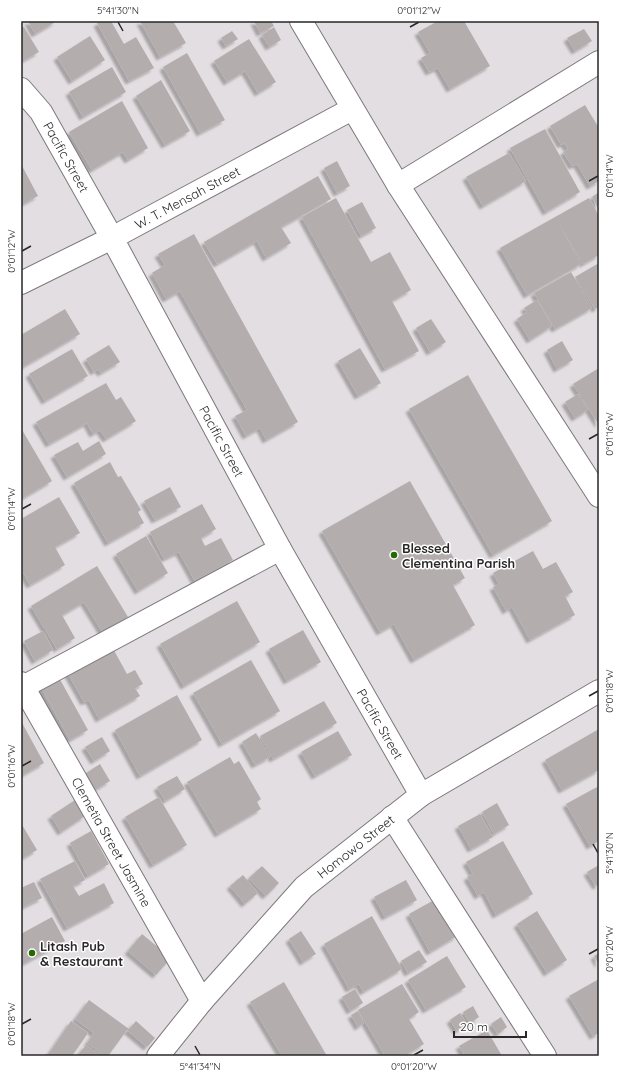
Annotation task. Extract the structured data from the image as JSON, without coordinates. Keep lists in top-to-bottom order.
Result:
{
  "streets": {
    "street": [
      "Pacific Street",
      "W. T. Mensah Street",
      "Clemetia Street Jasmine",
      "Homowo Street"
    ]
  },
  "crossings": [
    ["Pacific Street", "W. T. Mensah Street"],
    ["Pacific Street", "Homowo Street"],
    ["Clemetia Street Jasmine", "Homowo Street"]
  ],
  "places": ["Blessed Clementina Parish", "Litash Pub & Restaurant"],
  "scale_bar": "20 m",
  "coordinates": [
    "5°41'30\"N",
    "0°01'12\"W",
    "0°01'14\"W",
    "0°01'16\"W",
    "0°01'18\"W",
    "0°01'20\"W",
    "5°41'34\"N"
  ]
}
